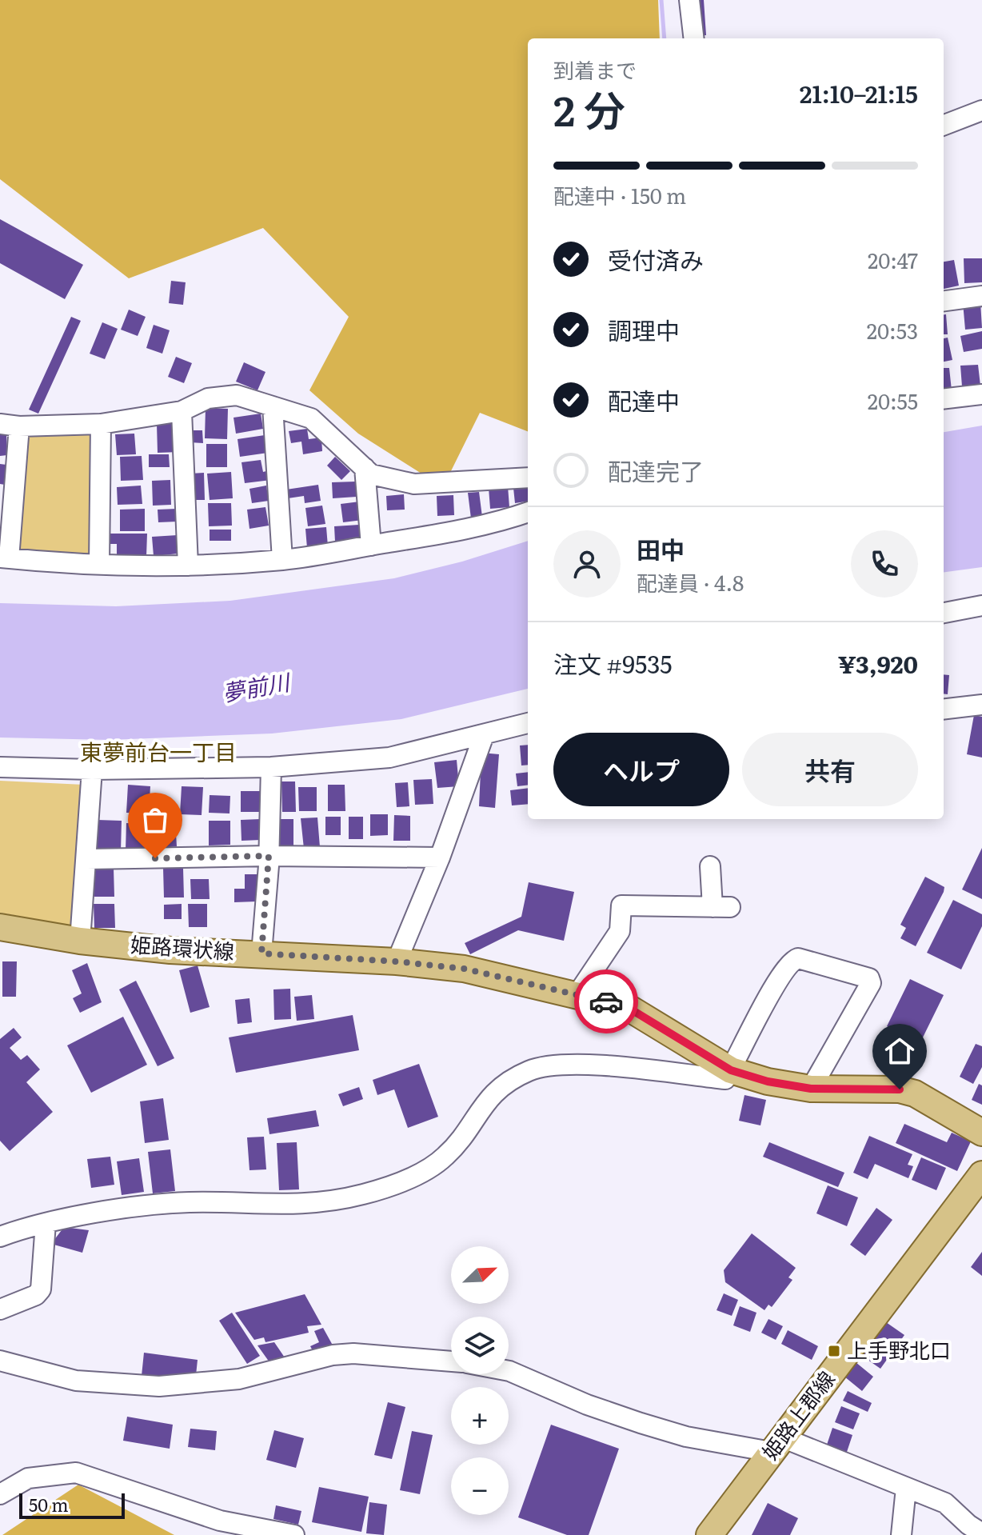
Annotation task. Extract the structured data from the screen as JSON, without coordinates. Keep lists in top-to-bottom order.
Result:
{
  "streets": {
    "main road": ["姫路環状線", "姫路上郡線"]
  },
  "districts": ["東夢前台一丁目"],
  "water": ["夢前川"],
  "places": {
    "transit": ["上手野北口"]
  },
  "scale_bar": "50 m",
  "north": "top right",
  "page": {
    "heading": ["2 分", "到着まで", "21:10–21:15"],
    "panel": [
      "田中",
      "配達員 · 4.8",
      "注文 #9535",
      "¥3,920"
    ],
    "bar": "配達中 · 150 m",
    "list": [
      ["受付済み", "20:47"],
      ["調理中", "20:53"],
      ["配達中", "20:55"],
      "配達完了"
    ],
    "buttons": ["ヘルプ", "共有"],
    "map_buttons": ["+", "−"],
    "scale": "50 m"
  }
}
